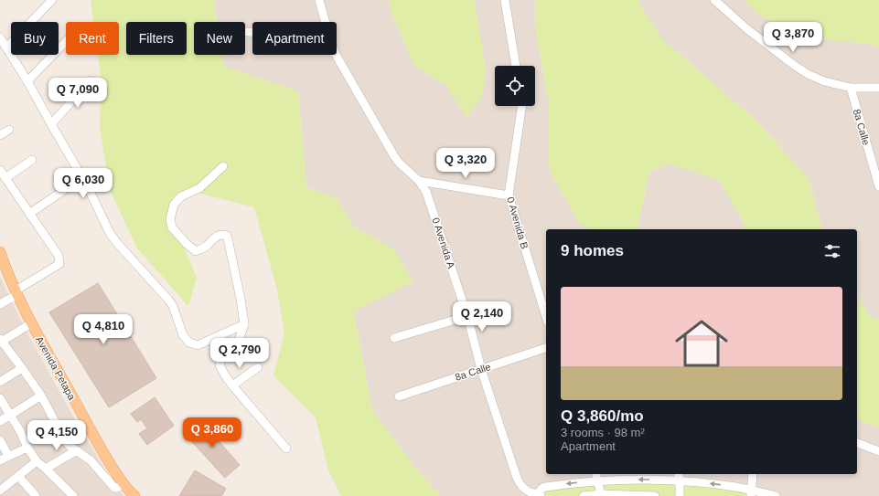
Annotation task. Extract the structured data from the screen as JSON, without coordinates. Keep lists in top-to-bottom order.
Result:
{
  "streets": {
    "main road": ["Avenida Petapa"],
    "street": ["8a Calle", "0 Avenida B", "0 Avenida A"]
  },
  "crossings": [
    ["8a Calle", "0 Avenida A"]
  ],
  "page": {
    "price": [
      "Q 3,870",
      "Q 7,090",
      "Q 3,320",
      "Q 6,030",
      "Q 2,140",
      "Q 4,810",
      "Q 2,790",
      "Q 3,860",
      "Q 4,150"
    ],
    "chip": [
      "Buy",
      "Rent",
      "Filters",
      "New",
      "Apartment"
    ],
    "heading": "9 homes",
    "list": [
      {
        "name": "Q 3,860/mo",
        "note": "3 rooms · 98 m² · Apartment"
      }
    ]
  }
}
